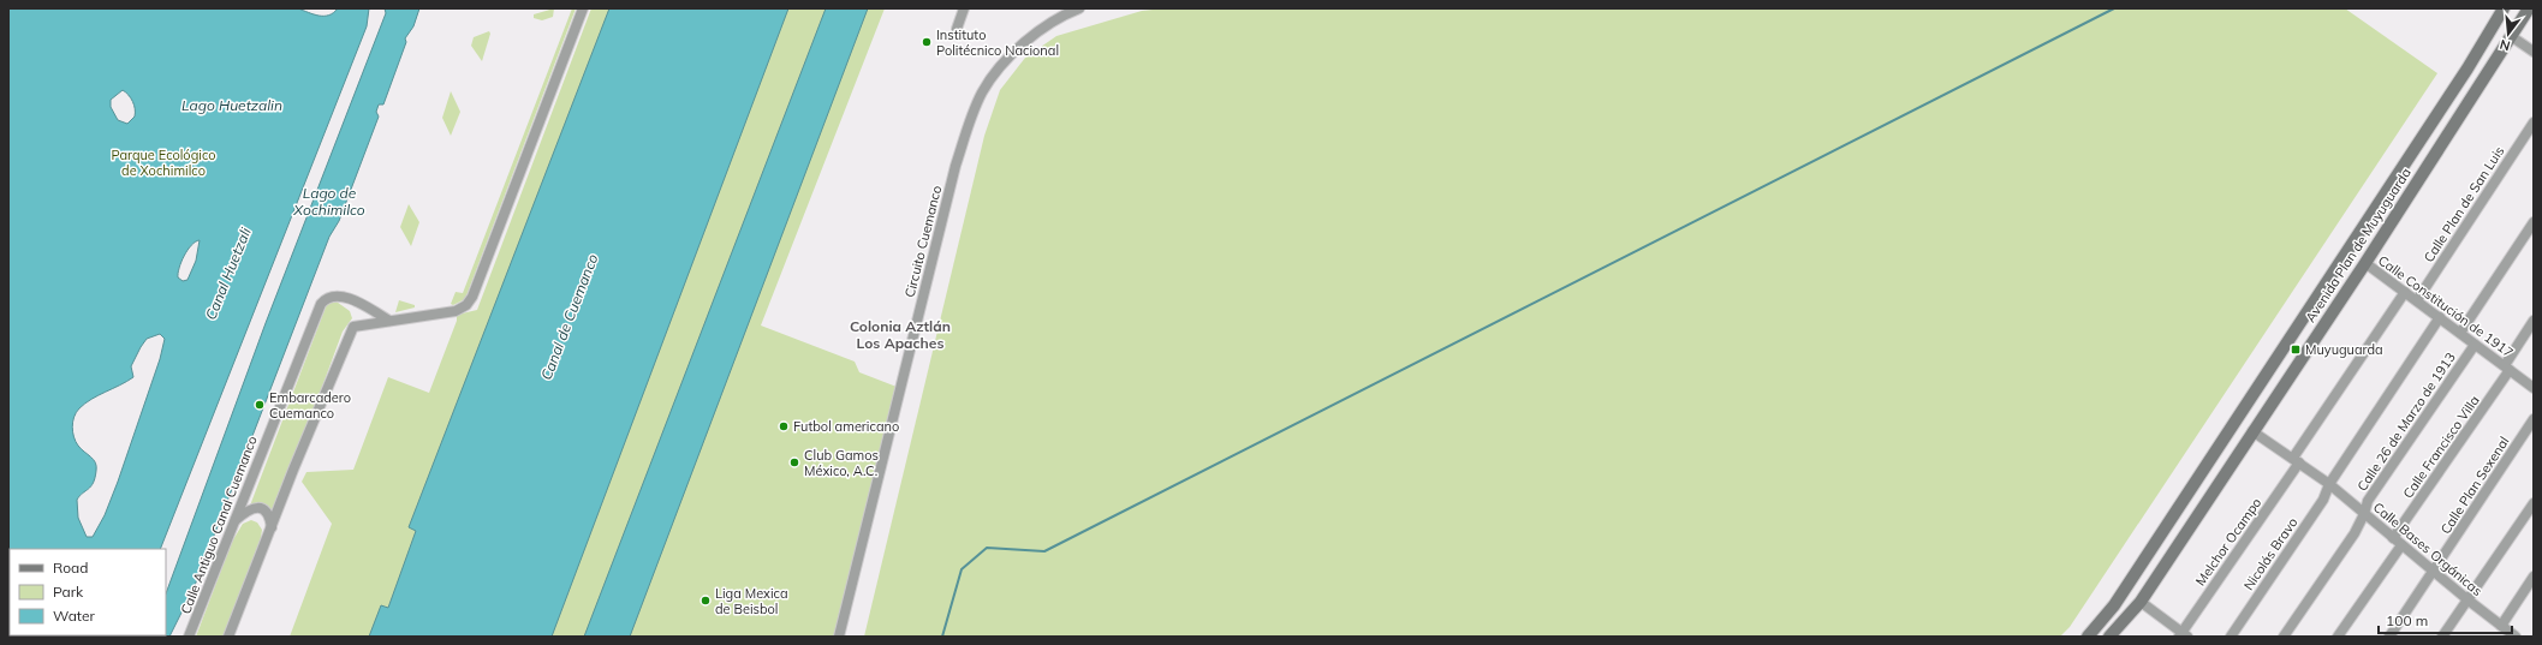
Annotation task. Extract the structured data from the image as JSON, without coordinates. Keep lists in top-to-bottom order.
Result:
{
  "streets": {
    "main road": ["Avenida Plan de Muyuguarda"],
    "street": [
      "Calle Plan de San Luis",
      "Circuito Cuemanco",
      "Calle Constitución de 1917",
      "Calle 26 de Marzo de 1913",
      "Calle Francisco Villa",
      "Calle Plan Sexenal",
      "Calle Antiguo Canal Cuemanco",
      "Melchor Ocampo",
      "Calle Bases Orgánicas",
      "Nicolás Bravo"
    ]
  },
  "crossings": [
    ["Calle Plan de San Luis", "Calle Constitución de 1917"],
    ["Avenida Plan de Muyuguarda", "Calle Constitución de 1917"],
    ["Avenida Plan de Muyuguarda", "Calle Bases Orgánicas"],
    ["Calle Constitución de 1917", "Calle 26 de Marzo de 1913"],
    ["Calle Constitución de 1917", "Calle Francisco Villa"],
    ["Calle Constitución de 1917", "Melchor Ocampo"],
    ["Calle Constitución de 1917", "Nicolás Bravo"],
    ["Calle 26 de Marzo de 1913", "Calle Bases Orgánicas"],
    ["Calle Francisco Villa", "Calle Bases Orgánicas"],
    ["Calle Plan Sexenal", "Calle Bases Orgánicas"],
    ["Melchor Ocampo", "Calle Bases Orgánicas"],
    ["Calle Bases Orgánicas", "Nicolás Bravo"]
  ],
  "districts": ["Colonia Aztlán Los Apaches"],
  "water": [
    "Lago Huetzalin",
    "Lago de Xochimilco",
    "Canal Huetzali",
    "Canal de Cuemanco"
  ],
  "parks": ["Parque Ecológico de Xochimilco"],
  "places": {
    "other": [
      "Instituto Politécnico Nacional",
      "Embarcadero Cuemanco",
      "Futbol americano",
      "Club Gamos México, A.C.",
      "Liga Mexica de Beisbol"
    ],
    "transit": ["Muyuguarda"]
  },
  "legend": ["Road", "Park", "Water"],
  "scale_bar": "100 m",
  "north": "bottom"
}
